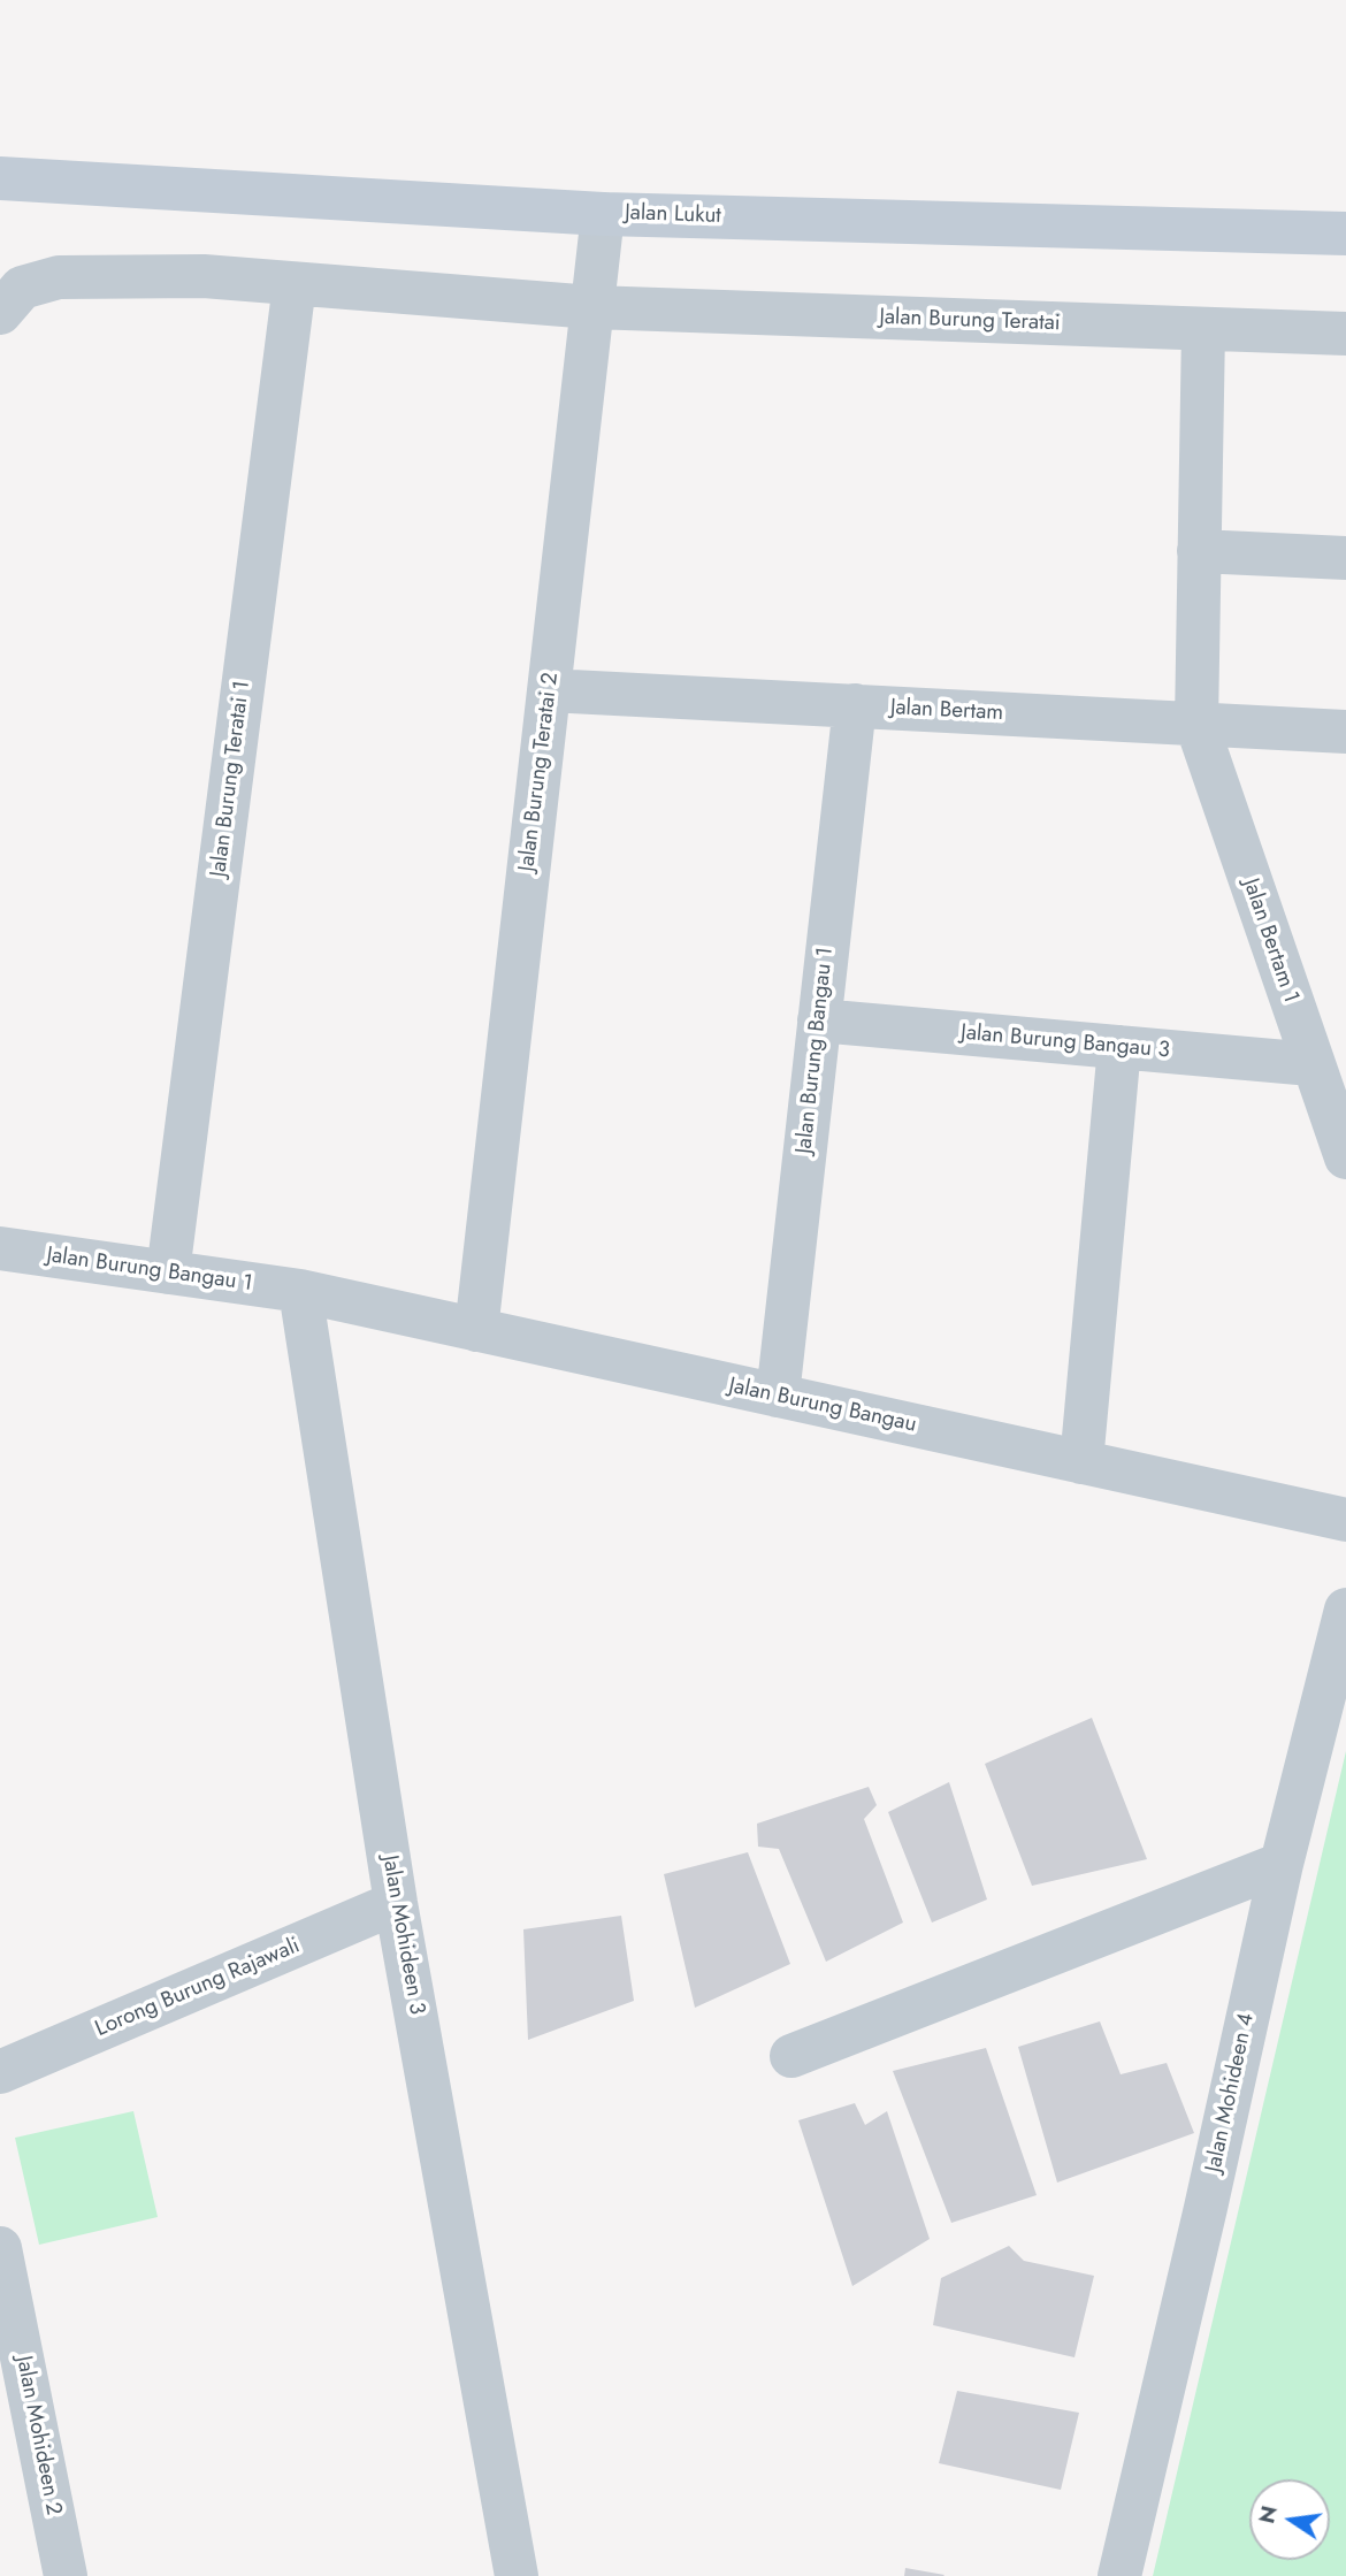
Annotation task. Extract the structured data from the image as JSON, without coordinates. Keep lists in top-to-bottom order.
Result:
{
  "streets": {
    "main road": ["Jalan Lukut"],
    "street": [
      "Jalan Burung Teratai",
      "Jalan Bertam",
      "Jalan Burung Teratai 2",
      "Jalan Burung Teratai 1",
      "Jalan Bertam 1",
      "Jalan Burung Bangau 3",
      "Jalan Burung Bangau 1",
      "Jalan Burung Bangau",
      "Jalan Mohideen 3",
      "Lorong Burung Rajawali",
      "Jalan Mohideen 4",
      "Jalan Mohideen 2"
    ]
  },
  "crossings": [
    ["Jalan Lukut", "Jalan Burung Teratai 2"],
    ["Jalan Burung Teratai", "Jalan Burung Teratai 2"],
    ["Jalan Burung Teratai", "Jalan Burung Teratai 1"],
    ["Jalan Burung Teratai", "Jalan Bertam 1"],
    ["Jalan Bertam", "Jalan Burung Teratai 2"],
    ["Jalan Bertam", "Jalan Bertam 1"],
    ["Jalan Bertam", "Jalan Burung Bangau 1"],
    ["Jalan Burung Teratai 2", "Jalan Burung Bangau"],
    ["Jalan Burung Teratai 1", "Jalan Burung Bangau 1"],
    ["Jalan Bertam 1", "Jalan Burung Bangau 3"],
    ["Jalan Burung Bangau 3", "Jalan Burung Bangau 1"],
    ["Jalan Burung Bangau 1", "Jalan Burung Bangau"],
    ["Jalan Burung Bangau 1", "Jalan Mohideen 3"],
    ["Jalan Burung Bangau", "Jalan Mohideen 3"],
    ["Jalan Mohideen 3", "Lorong Burung Rajawali"]
  ],
  "north": "left"
}
